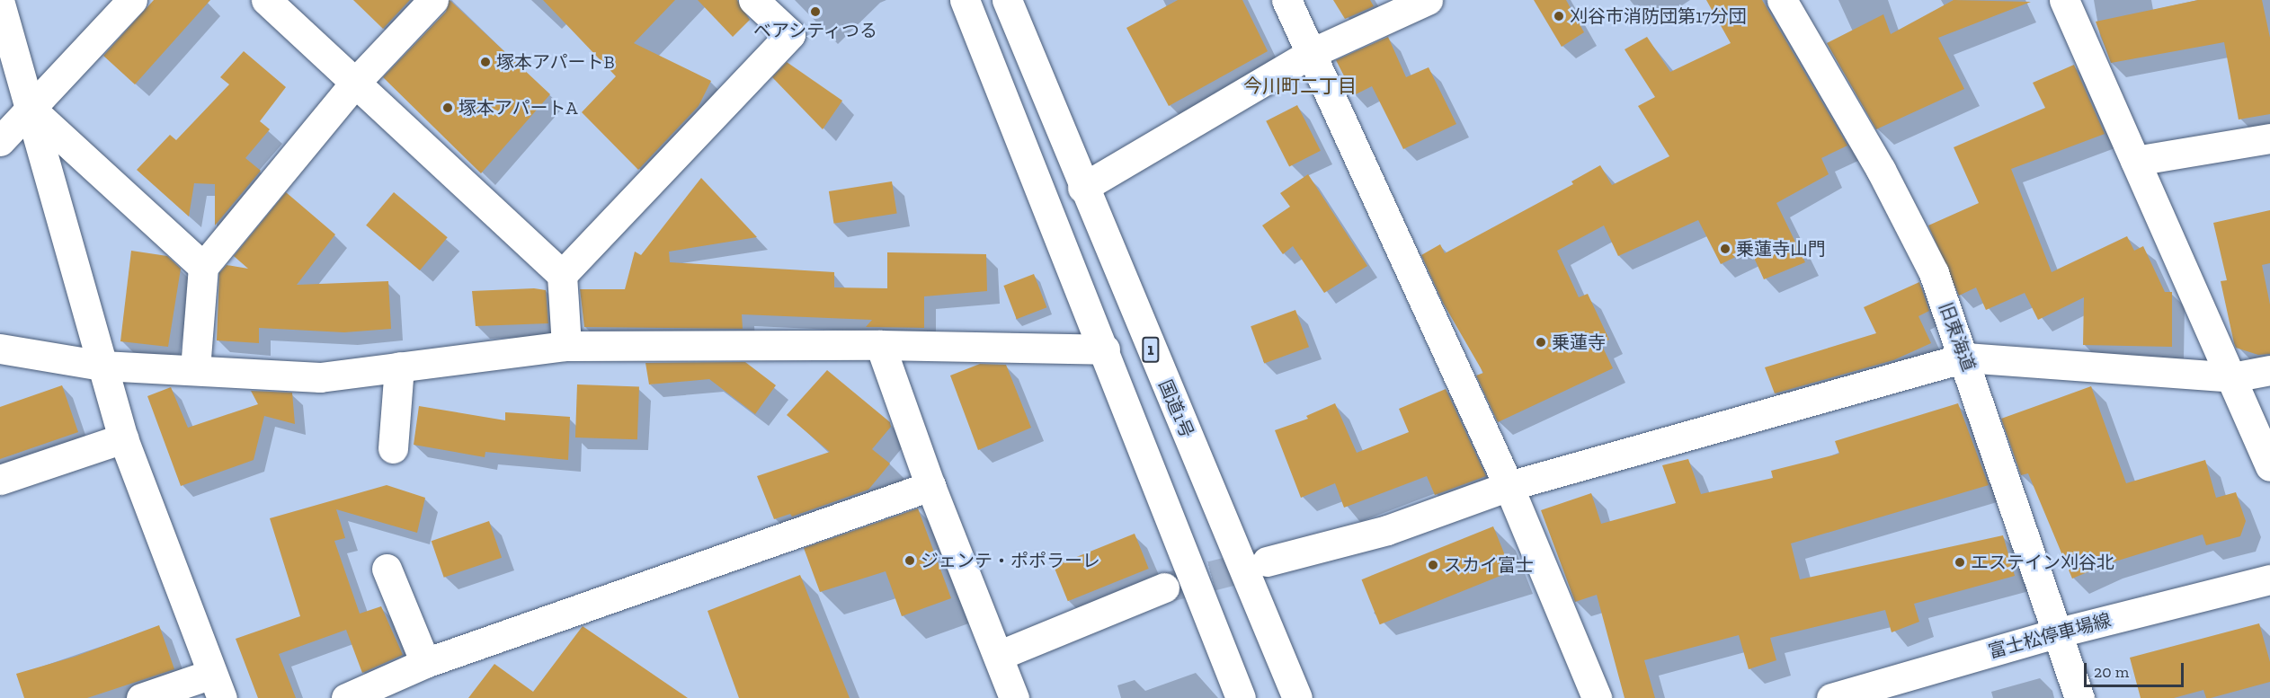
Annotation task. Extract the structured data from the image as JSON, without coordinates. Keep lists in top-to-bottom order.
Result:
{
  "streets": {
    "main road": [
      "旧東海道",
      "1",
      "国道1号",
      "富士松停車場線"
    ]
  },
  "crossings": [
    ["旧東海道", "富士松停車場線"]
  ],
  "districts": ["今川町二丁目"],
  "places": [
    "ベアシティつる",
    "刈谷市消防団第17分団",
    "塚本アパートB",
    "塚本アパートA",
    "乗蓮寺山門",
    "乗蓮寺",
    "ジェンテ・ポポラーレ",
    "エステイン刈谷北",
    "スカイ富士"
  ],
  "scale_bar": "20 m"
}
